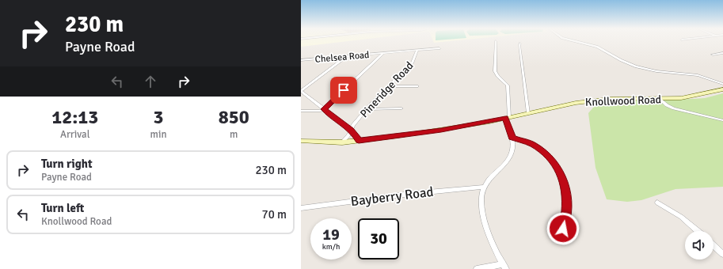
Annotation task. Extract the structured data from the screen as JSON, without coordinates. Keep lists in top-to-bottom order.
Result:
{
  "streets": {
    "main road": ["Knollwood Road"],
    "street": ["Chelsea Road", "Pineridge Road", "Bayberry Road"]
  },
  "crossings": [
    ["Chelsea Road", "Pineridge Road"],
    ["Pineridge Road", "Knollwood Road"]
  ],
  "page": {
    "turn": ["230 m", "Payne Road"],
    "eta": [
      "12:13",
      "Arrival",
      "3",
      "min",
      "850",
      "m"
    ],
    "list": [
      {
        "name": "Turn right",
        "note": "Payne Road",
        "value": "230 m"
      },
      {
        "name": "Turn left",
        "note": "Knollwood Road",
        "value": "70 m"
      }
    ],
    "speed": "19 km/h",
    "limit": "30"
  }
}
